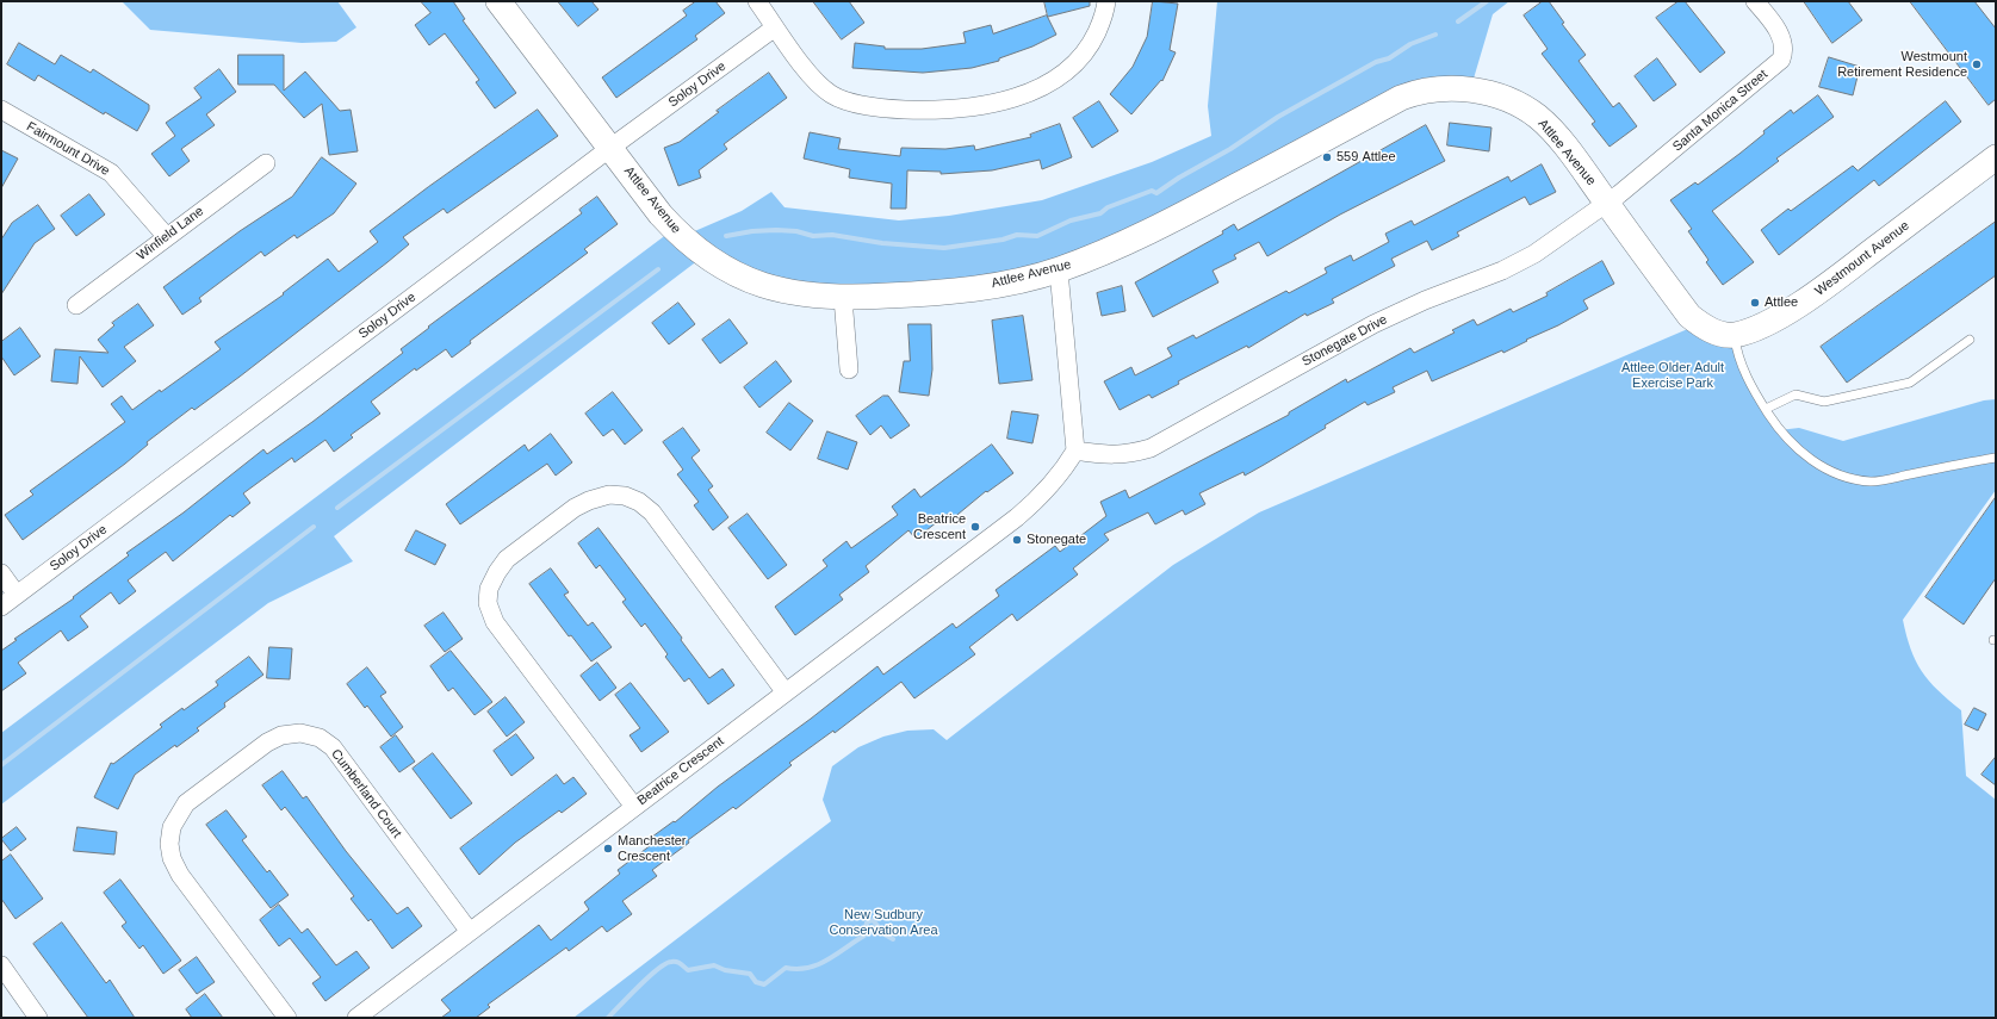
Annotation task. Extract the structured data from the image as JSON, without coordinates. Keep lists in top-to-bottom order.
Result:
{
  "streets": {
    "street": [
      "Soloy Drive",
      "Santa Monica Street",
      "Fairmount Drive",
      "Attlee Avenue",
      "Winfield Lane",
      "Westmount Avenue",
      "Stonegate Drive",
      "Beatrice Crescent",
      "Cumberland Court"
    ]
  },
  "crossings": [
    ["Soloy Drive", "Attlee Avenue"],
    ["Santa Monica Street", "Attlee Avenue"],
    ["Santa Monica Street", "Stonegate Drive"],
    ["Fairmount Drive", "Winfield Lane"],
    ["Attlee Avenue", "Stonegate Drive"],
    ["Stonegate Drive", "Beatrice Crescent"],
    ["Beatrice Crescent", "Cumberland Court"]
  ],
  "parks": ["Attlee Older Adult Exercise Park", "New Sudbury Conservation Area"],
  "places": [
    "Westmount Retirement Residence",
    "559 Attlee",
    "Attlee",
    "Beatrice Crescent",
    "Stonegate",
    "Manchester Crescent"
  ]
}
